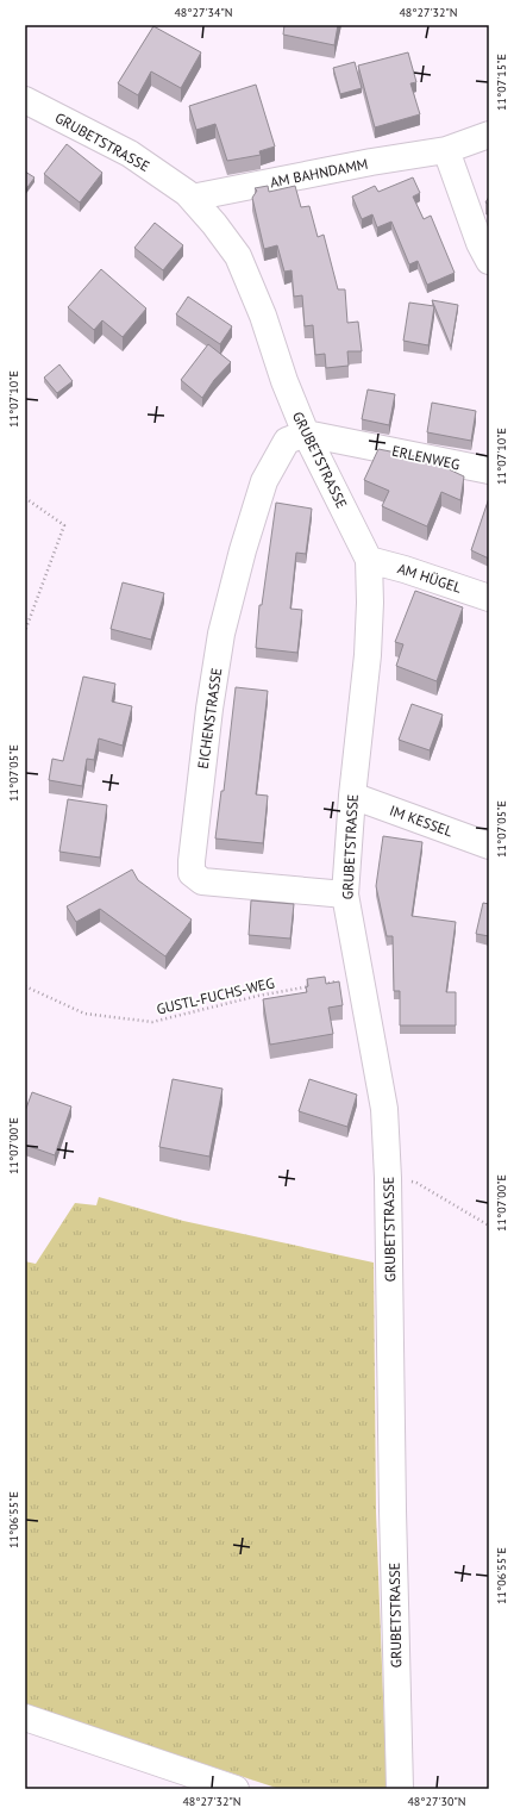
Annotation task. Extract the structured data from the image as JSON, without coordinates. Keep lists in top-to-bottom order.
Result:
{
  "streets": {
    "street": [
      "GRUBETSTRASSE",
      "AM BAHNDAMM",
      "ERLENWEG",
      "AM HÜGEL",
      "EICHENSTRASSE",
      "IM KESSEL"
    ],
    "path": ["GUSTL-FUCHS-WEG"]
  },
  "crossings": [
    ["GRUBETSTRASSE", "AM BAHNDAMM"],
    ["GRUBETSTRASSE", "ERLENWEG"],
    ["GRUBETSTRASSE", "AM HÜGEL"],
    ["GRUBETSTRASSE", "EICHENSTRASSE"],
    ["GRUBETSTRASSE", "IM KESSEL"],
    ["GRUBETSTRASSE", "GUSTL-FUCHS-WEG"],
    ["ERLENWEG", "EICHENSTRASSE"]
  ],
  "coordinates": [
    "48°27'34\"N",
    "48°27'32\"N",
    "11°07'15\"E",
    "11°07'10\"E",
    "11°07'05\"E",
    "11°07'00\"E",
    "11°06'55\"E",
    "48°27'30\"N"
  ]
}
